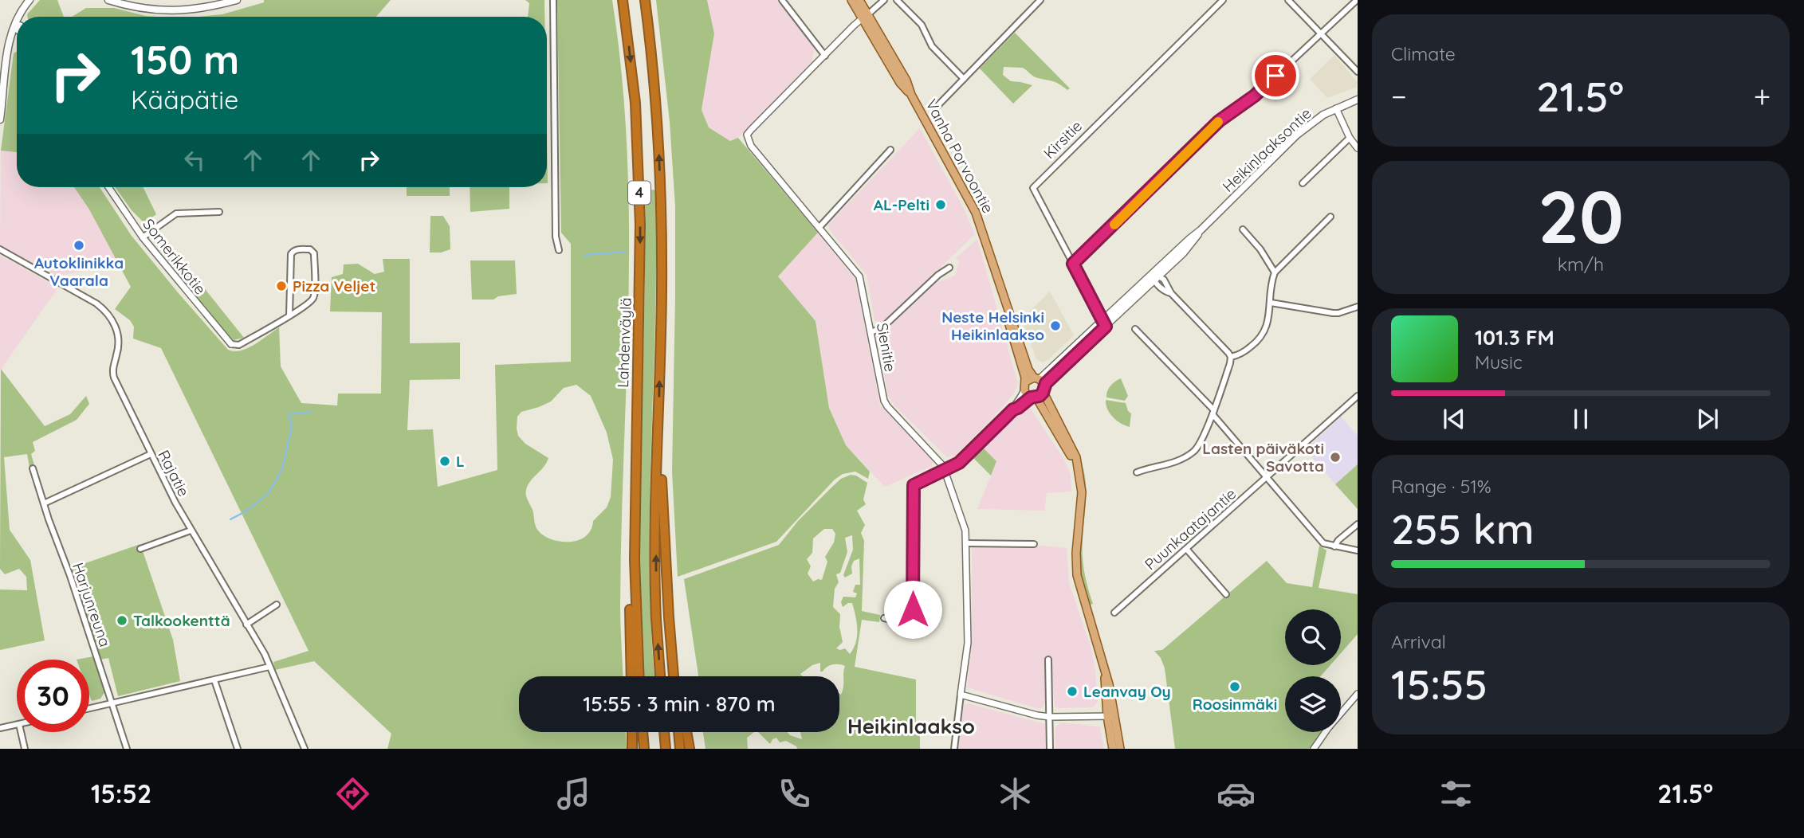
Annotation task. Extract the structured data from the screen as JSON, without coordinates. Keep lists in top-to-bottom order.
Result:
{
  "streets": {
    "highway": ["4", "Lahdenväylä"],
    "main road": ["Heikinlaaksontie", "Vanha Porvoontie"],
    "street": [
      "Kirsitie",
      "Somerikkotie",
      "Sienitie",
      "Rajatie",
      "Puunkaatajantie",
      "Harjunreuna"
    ]
  },
  "crossings": [
    ["Heikinlaaksontie", "Vanha Porvoontie"],
    ["Vanha Porvoontie", "Sienitie"]
  ],
  "districts": ["Heikinlaakso"],
  "places": [
    "AL-Pelti",
    "Autoklinikka Vaarala",
    "Pizza Veljet",
    "Neste Helsinki Heikinlaakso",
    "Lasten päiväkoti Savotta",
    "L",
    "Talkookenttä",
    "Roosinmäki",
    "Leanvay Oy"
  ],
  "page": {
    "tile": [
      "Climate",
      ["20", "km/h"],
      ["Range · 51%", "255 km"],
      ["Arrival", "15:55"]
    ],
    "turn": ["150 m", "Kääpätie"],
    "heat": ["−", "21.5°", "+"],
    "song": ["101.3 FM", "Music"],
    "limit": "30",
    "trip": "15:55 · 3 min · 870 m",
    "tabs": ["15:52", "21.5°"]
  }
}
